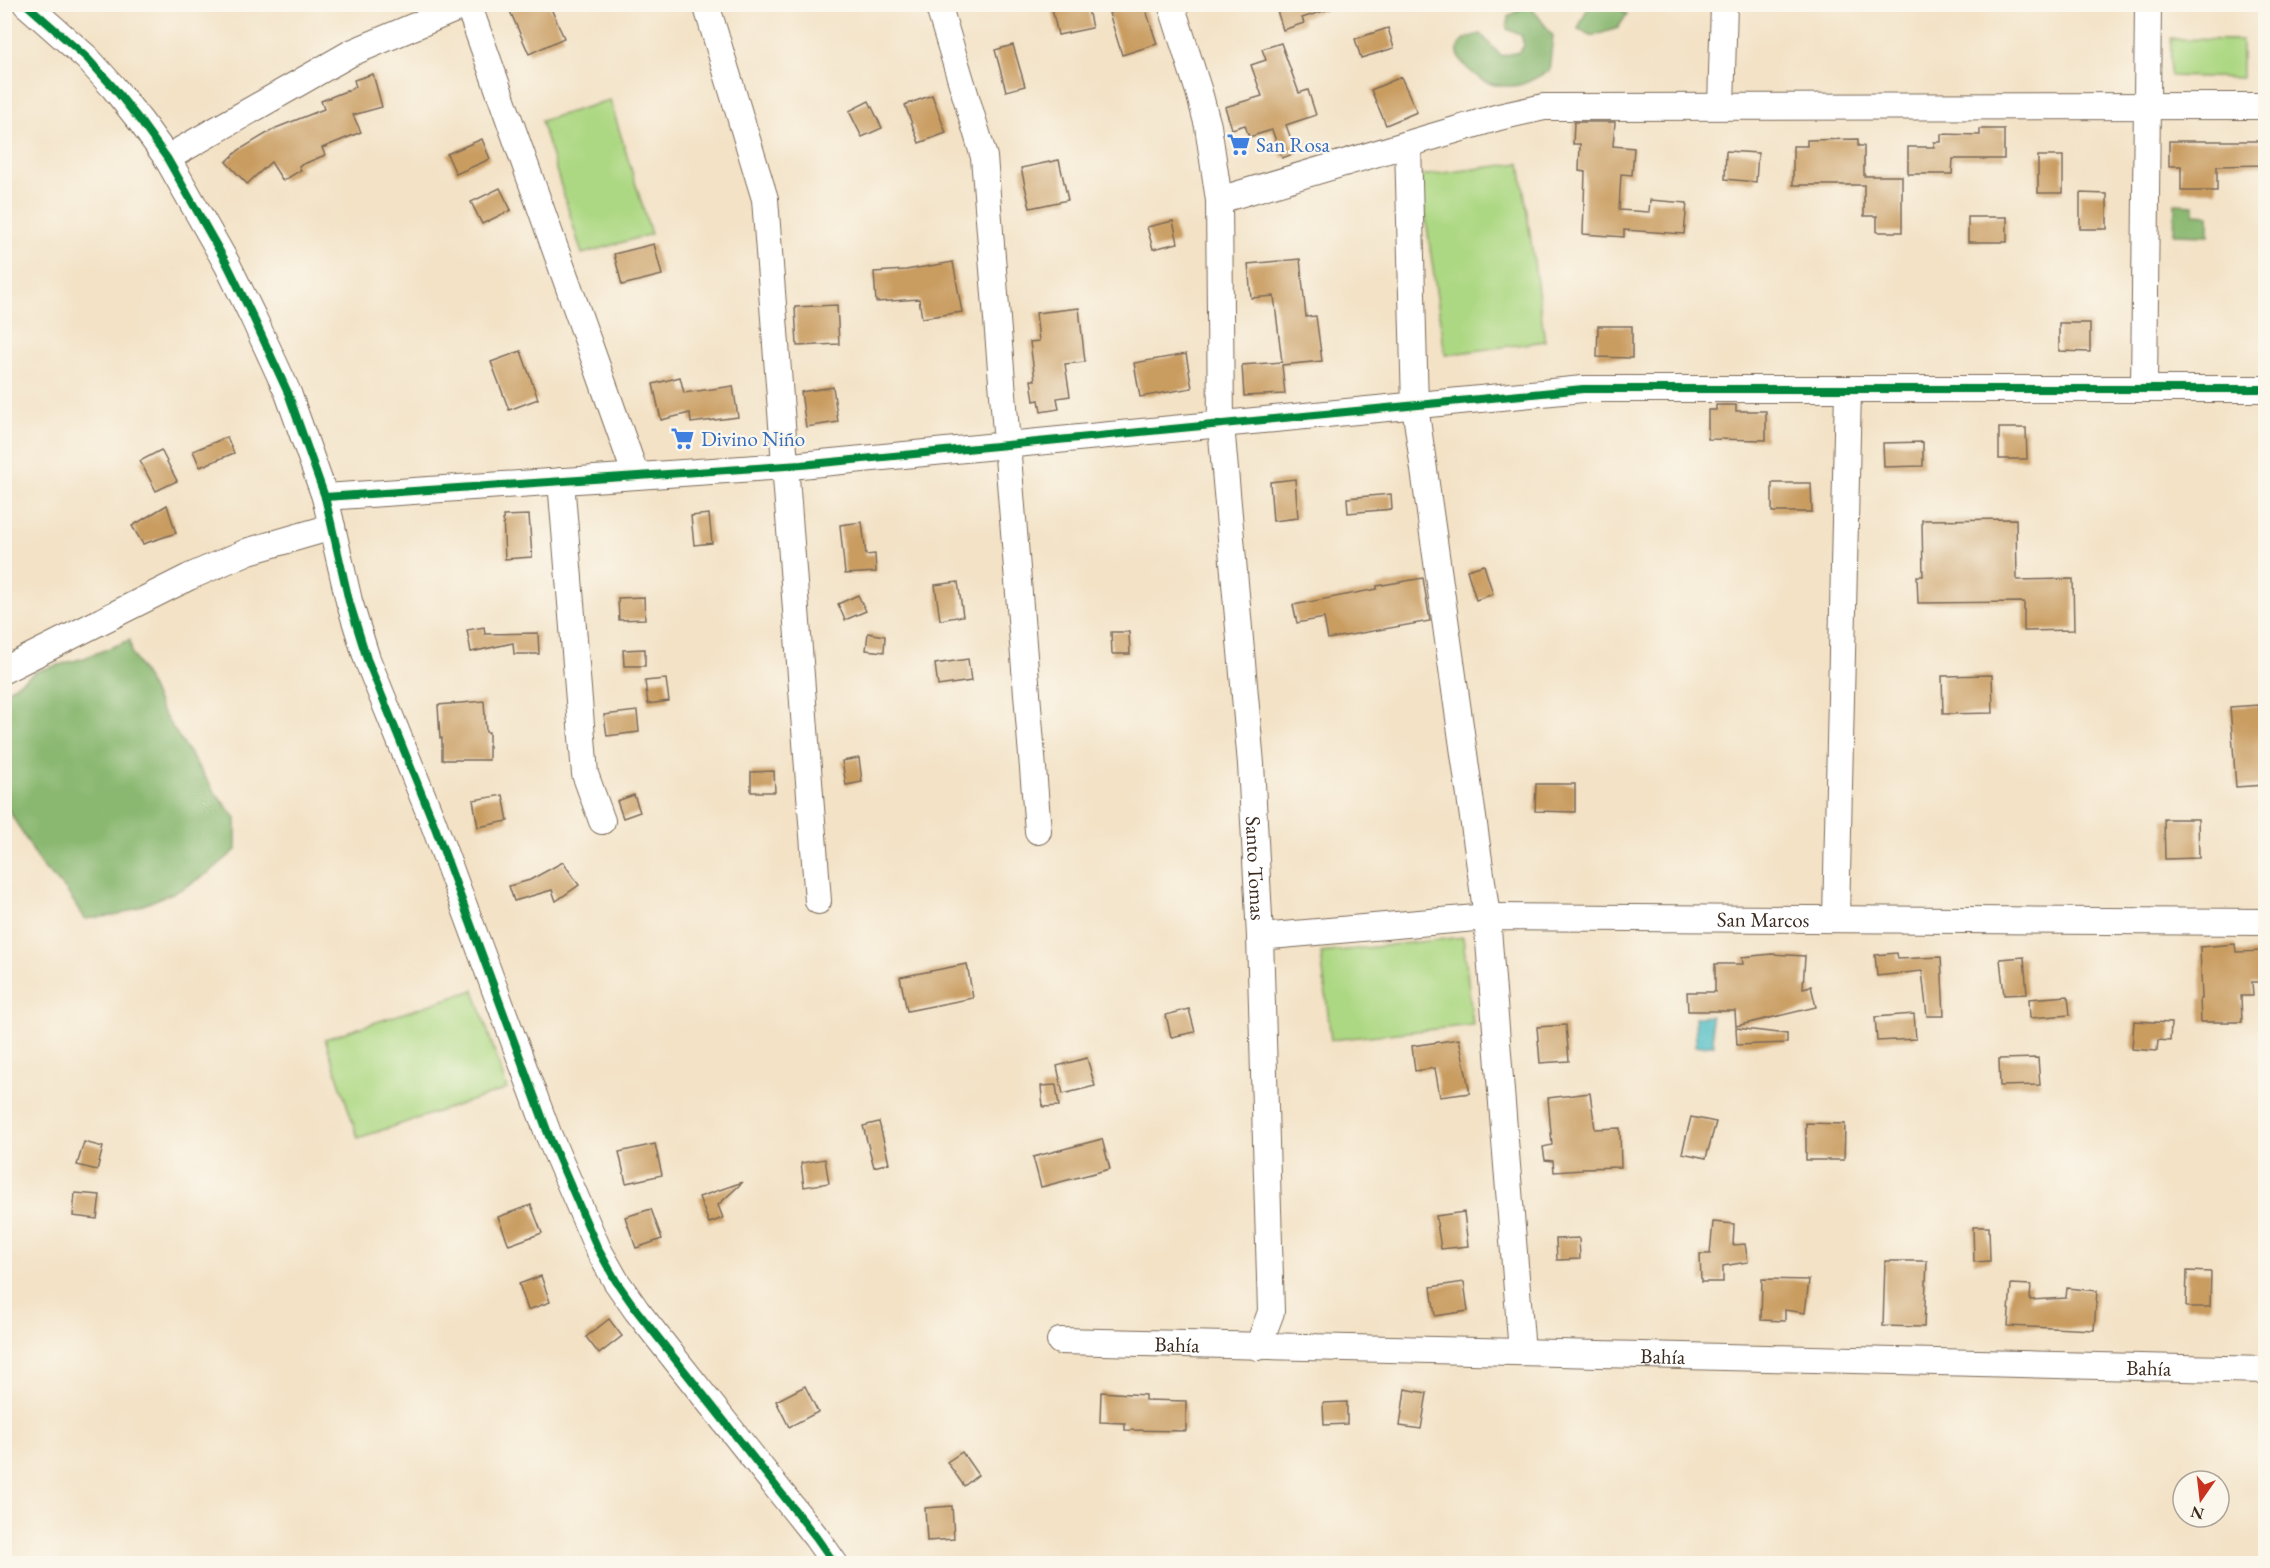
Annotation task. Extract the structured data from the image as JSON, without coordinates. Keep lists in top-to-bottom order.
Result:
{
  "streets": {
    "street": ["Santo Tomas", "San Marcos", "Bahía"]
  },
  "crossings": [
    ["Santo Tomas", "San Marcos"],
    ["Santo Tomas", "Bahía"]
  ],
  "places": {
    "supermarket": ["San Rosa", "Divino Niño"]
  },
  "north": "bottom"
}
